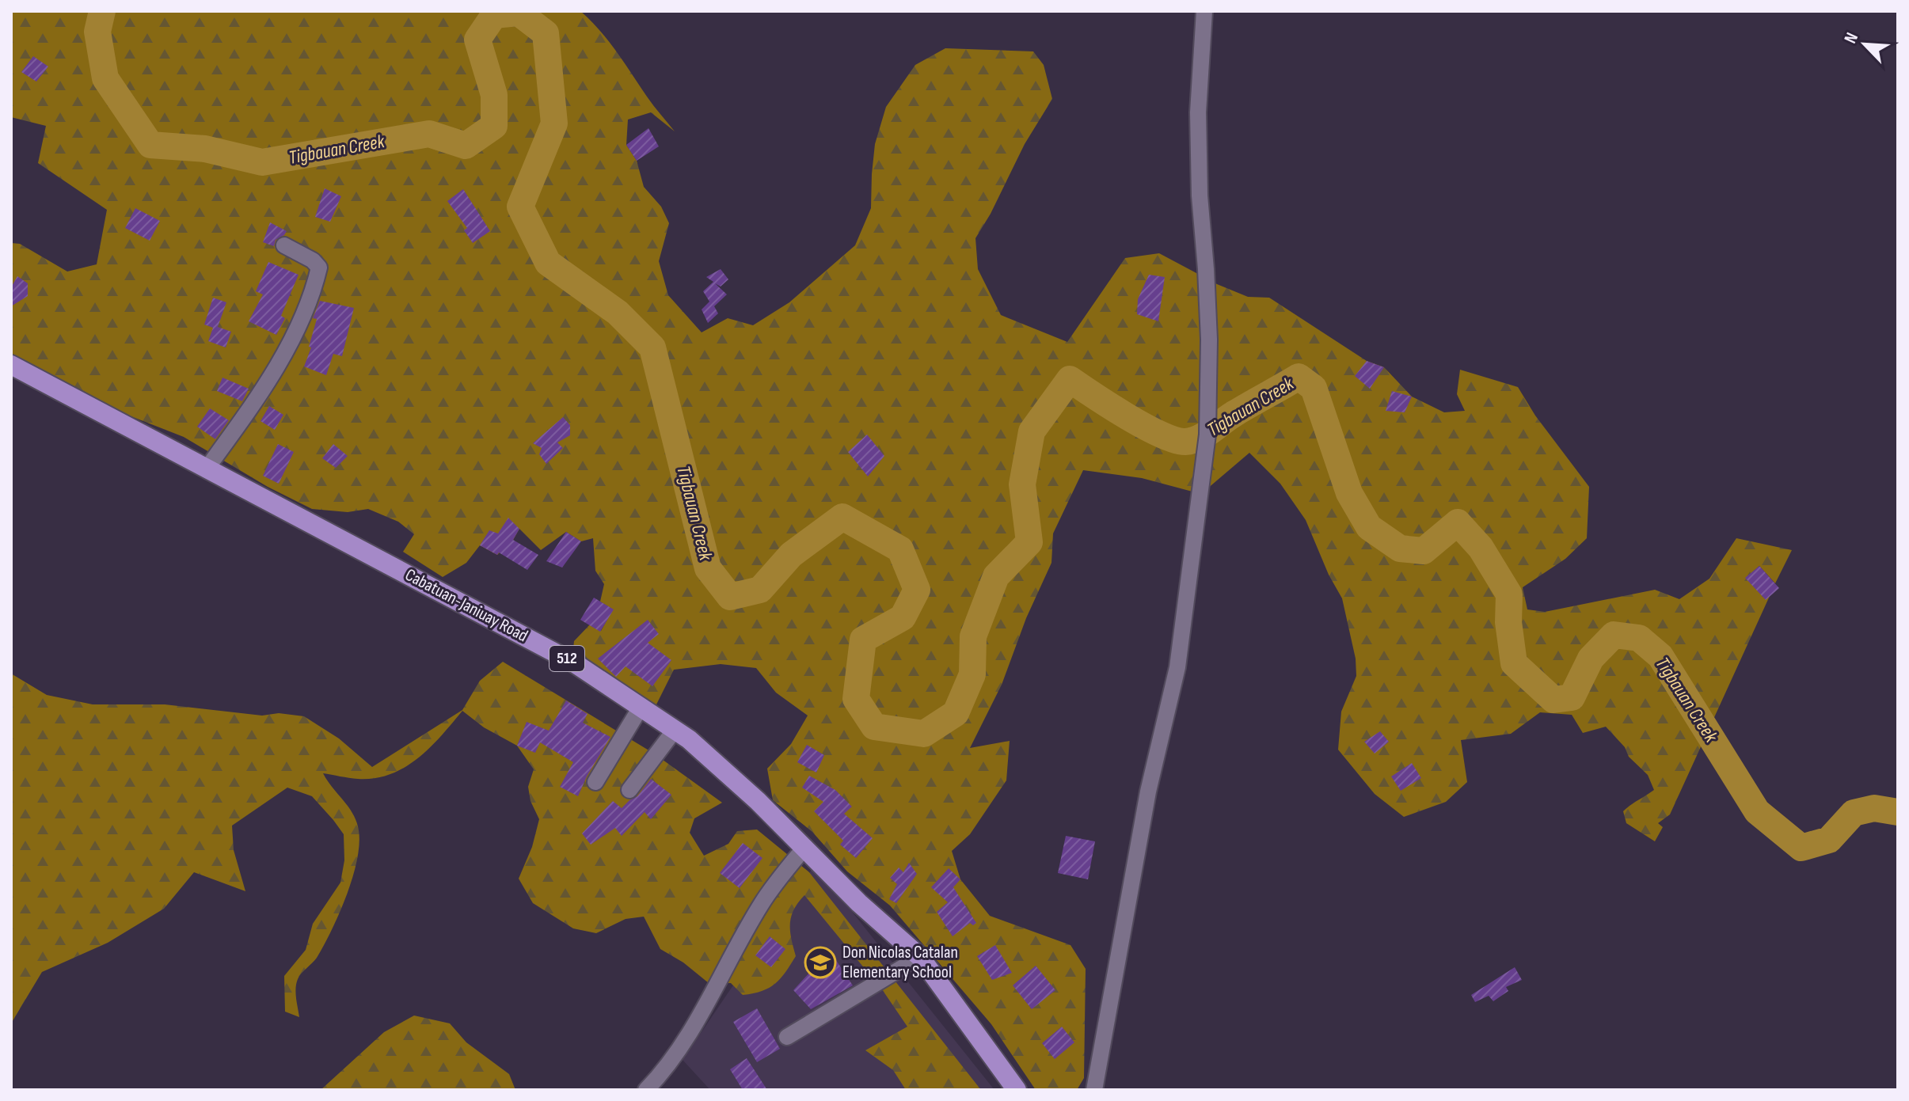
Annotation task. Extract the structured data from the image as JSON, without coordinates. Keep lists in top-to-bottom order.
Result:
{
  "streets": {
    "main road": ["Cabatuan-Janiuay Road", "512"]
  },
  "water": ["Tigbauan Creek"],
  "places": {
    "school or university": ["Don Nicolas Catalan Elementary School"]
  },
  "north": "top left"
}
